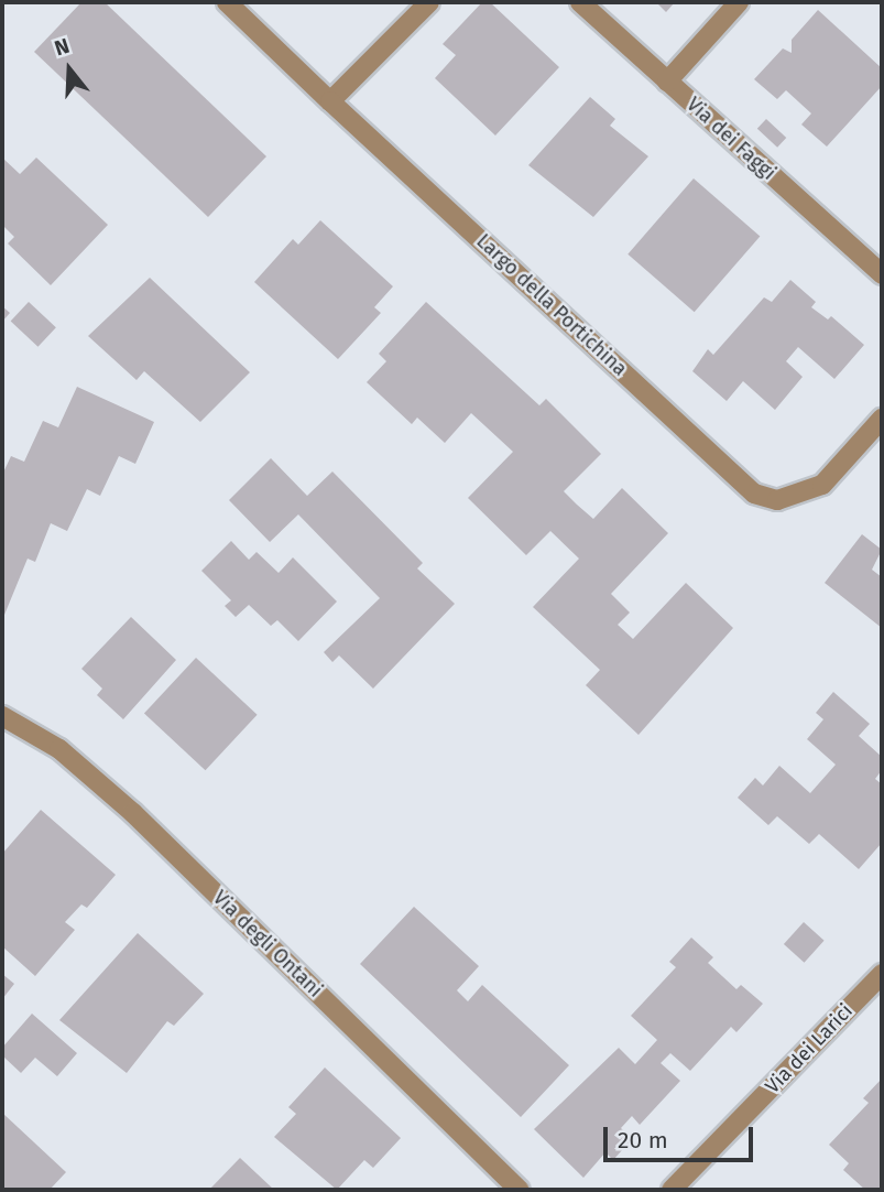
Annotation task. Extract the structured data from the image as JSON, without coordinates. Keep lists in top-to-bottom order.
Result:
{
  "streets": {
    "street": [
      "Via dei Faggi",
      "Largo della Portichina",
      "Via degli Ontani",
      "Via dei Larici"
    ]
  },
  "scale_bar": "20 m",
  "north": "top"
}
